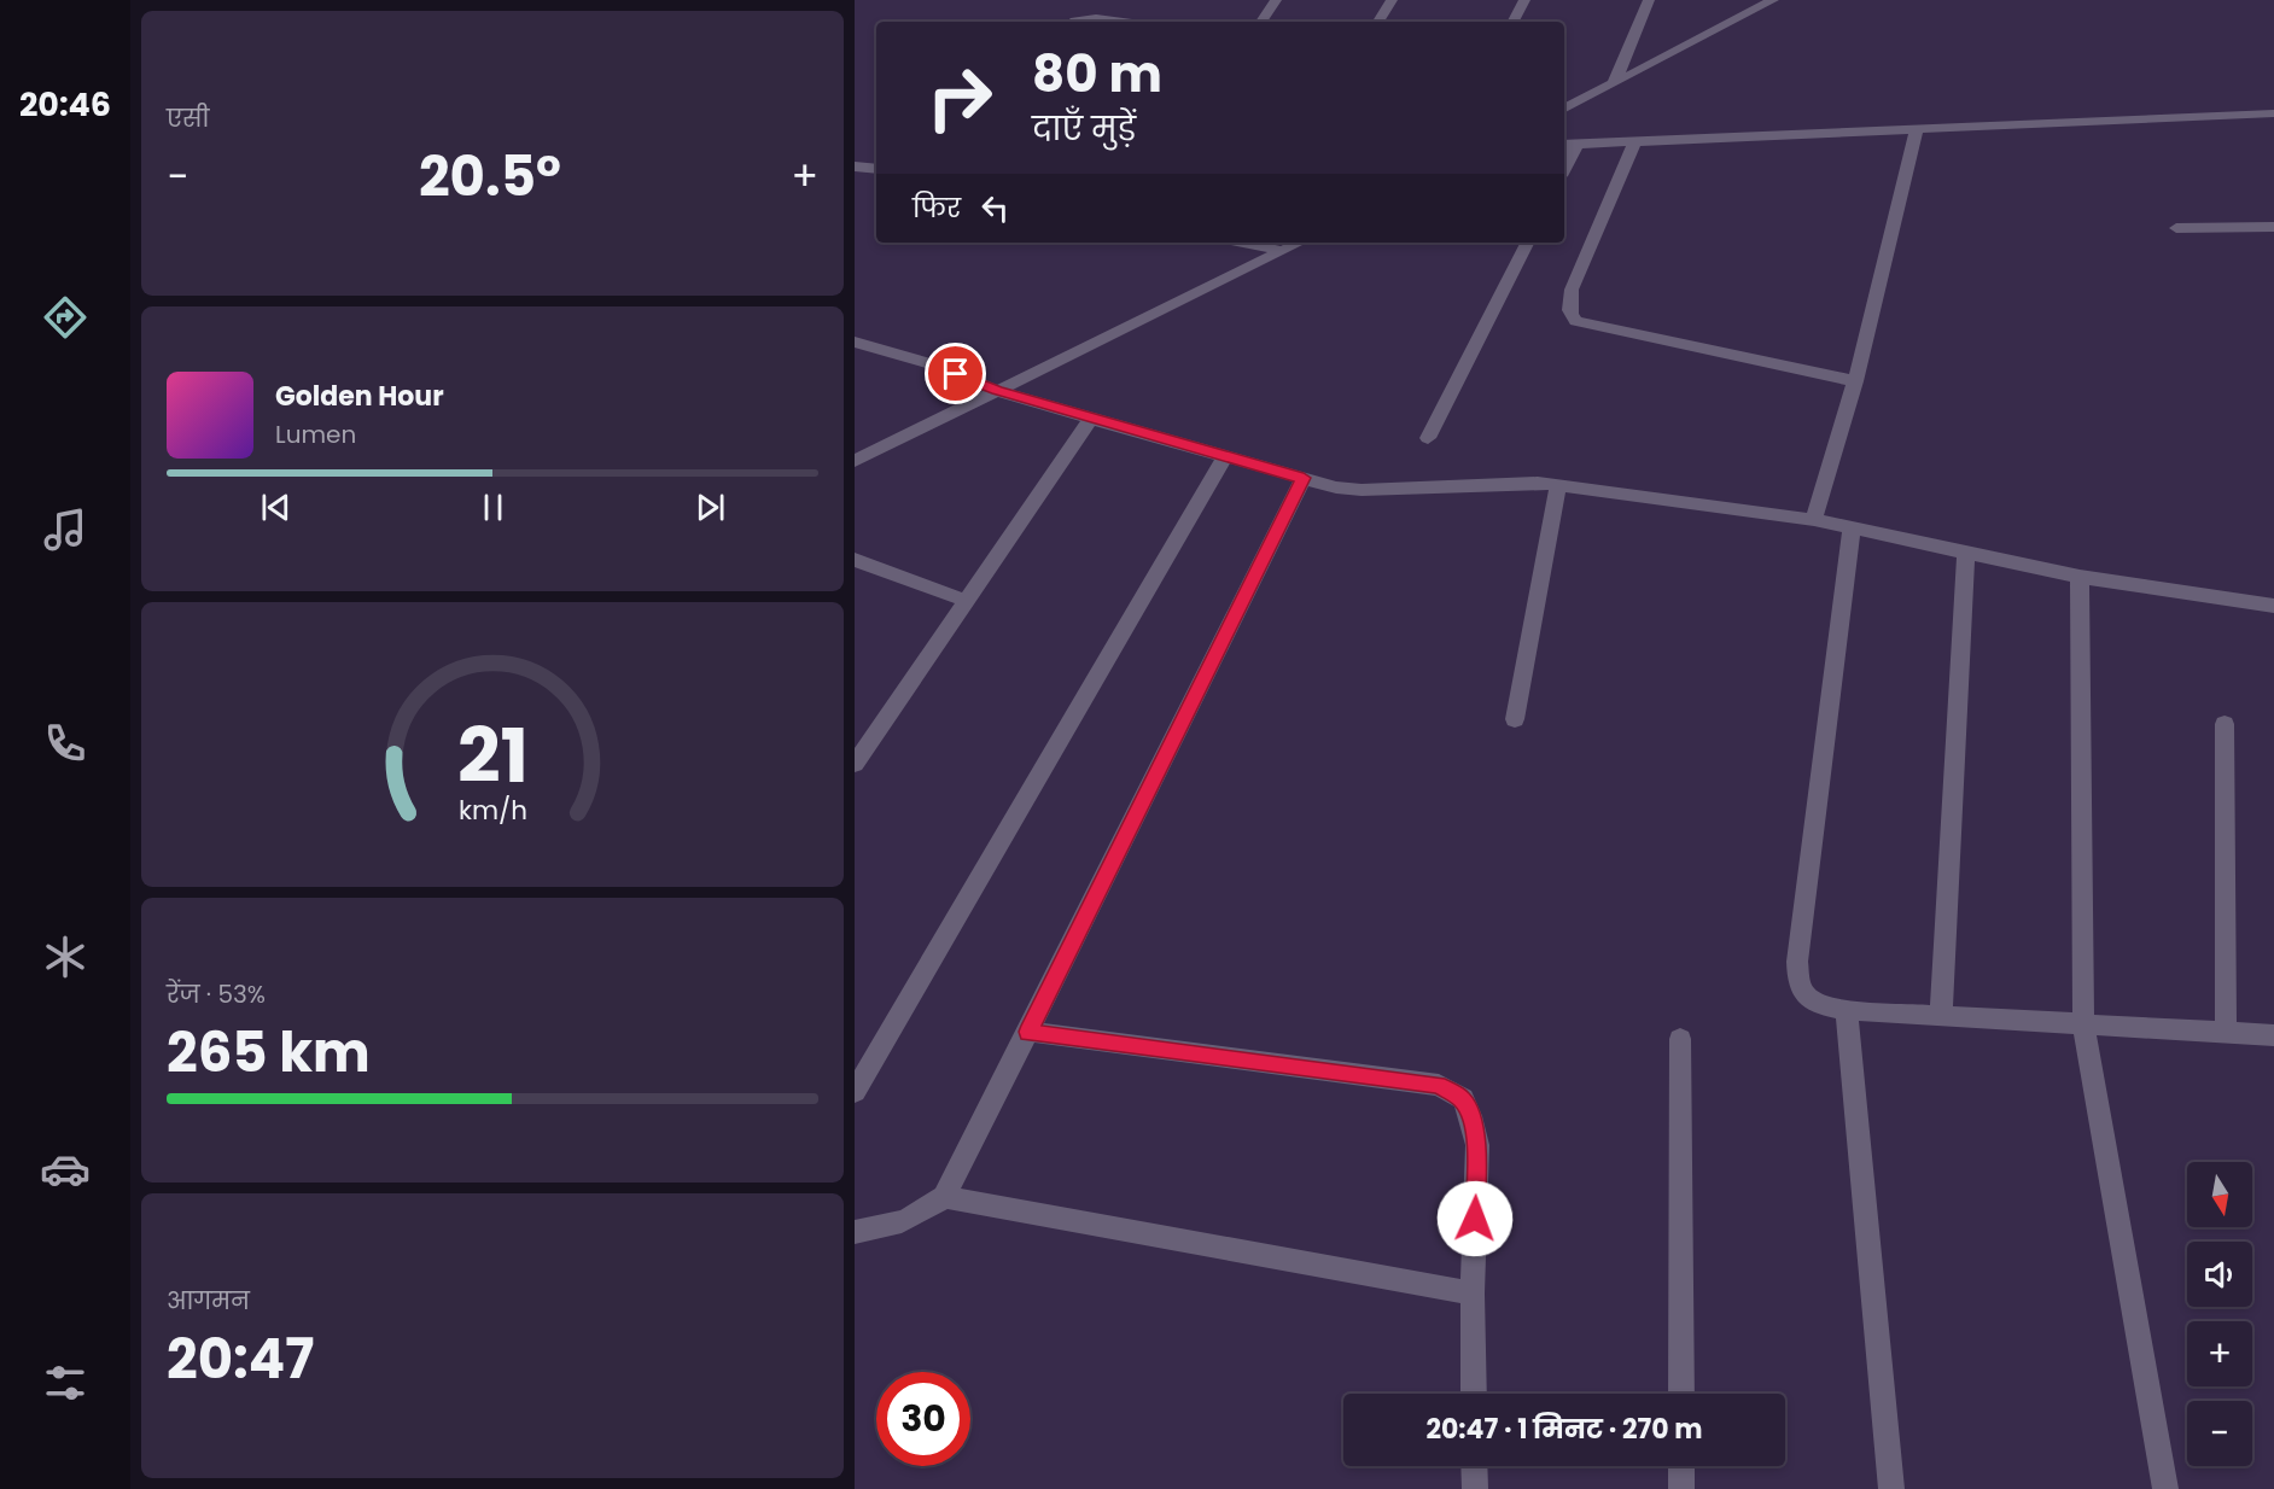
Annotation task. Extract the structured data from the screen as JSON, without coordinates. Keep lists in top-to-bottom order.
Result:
{
  "north": "bottom",
  "page": {
    "tabs": "20:46",
    "tile": [
      "एसी",
      ["रेंज · 53%", "265 km"],
      ["आगमन", "20:47"]
    ],
    "turn": ["80 m", "दाएँ मुड़ें"],
    "heat": ["−", "20.5°", "+"],
    "then": "फिर",
    "song": ["Golden Hour", "Lumen"],
    "map_buttons": ["+", "−"],
    "limit": "30",
    "trip": "20:47 · 1 मिनट · 270 m",
    "gauge": ["21", "km/h"]
  }
}
